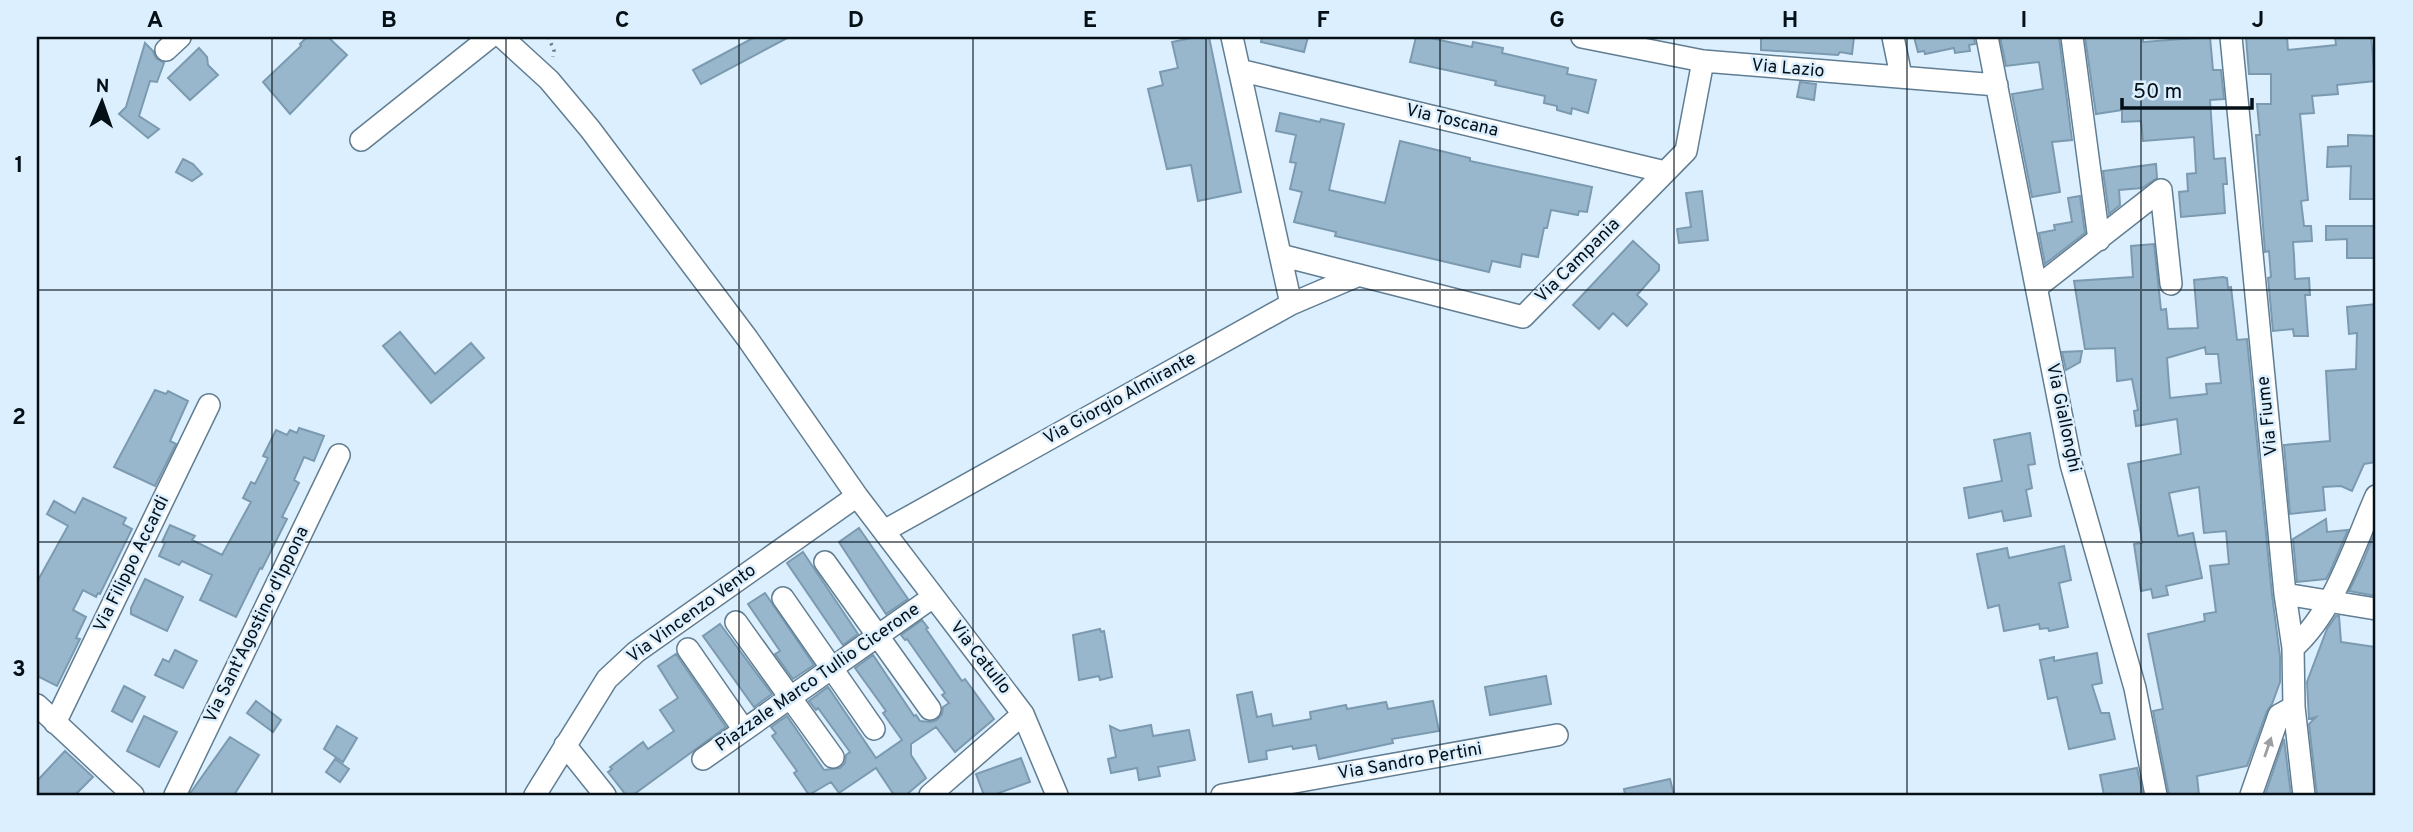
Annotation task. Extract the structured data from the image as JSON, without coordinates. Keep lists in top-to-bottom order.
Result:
{
  "streets": {
    "street": [
      "Via Lazio",
      "Via Toscana",
      "Via Campania",
      "Via Giorgio Almirante",
      "Via Fiume",
      "Via Giallonghi",
      "Via Filippo Accardi",
      "Via Vincenzo Vento",
      "Via Sant'Agostino d'Ippona",
      "Via Catullo",
      "Piazzale Marco Tullio Cicerone",
      "Via Sandro Pertini"
    ]
  },
  "crossings": [
    ["Via Lazio", "Via Campania"],
    ["Via Lazio", "Via Giallonghi"],
    ["Via Toscana", "Via Campania"],
    ["Via Campania", "Via Giorgio Almirante"],
    ["Via Giorgio Almirante", "Via Catullo"],
    ["Via Vincenzo Vento", "Via Catullo"],
    ["Via Catullo", "Piazzale Marco Tullio Cicerone"]
  ],
  "scale_bar": "50 m",
  "north": "top",
  "grid": {
    "columns": [
      "A",
      "B",
      "C",
      "D",
      "E",
      "F",
      "G",
      "H",
      "I",
      "J"
    ],
    "rows": ["1", "2", "3"]
  }
}
